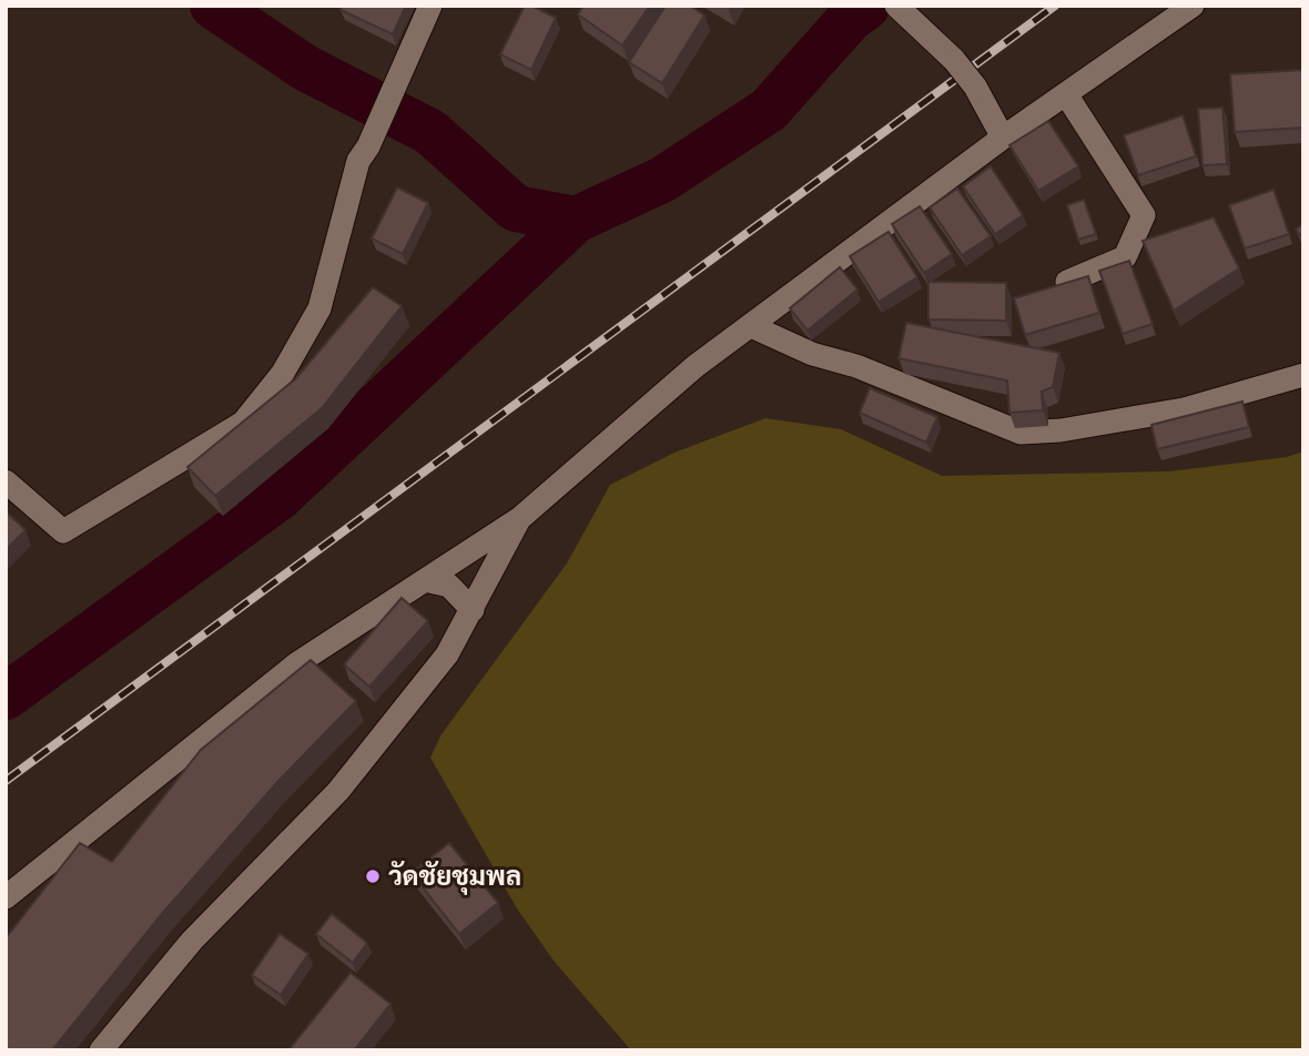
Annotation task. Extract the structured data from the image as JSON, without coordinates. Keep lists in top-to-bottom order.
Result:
{
  "places": ["วัดชัยชุมพล"]
}
